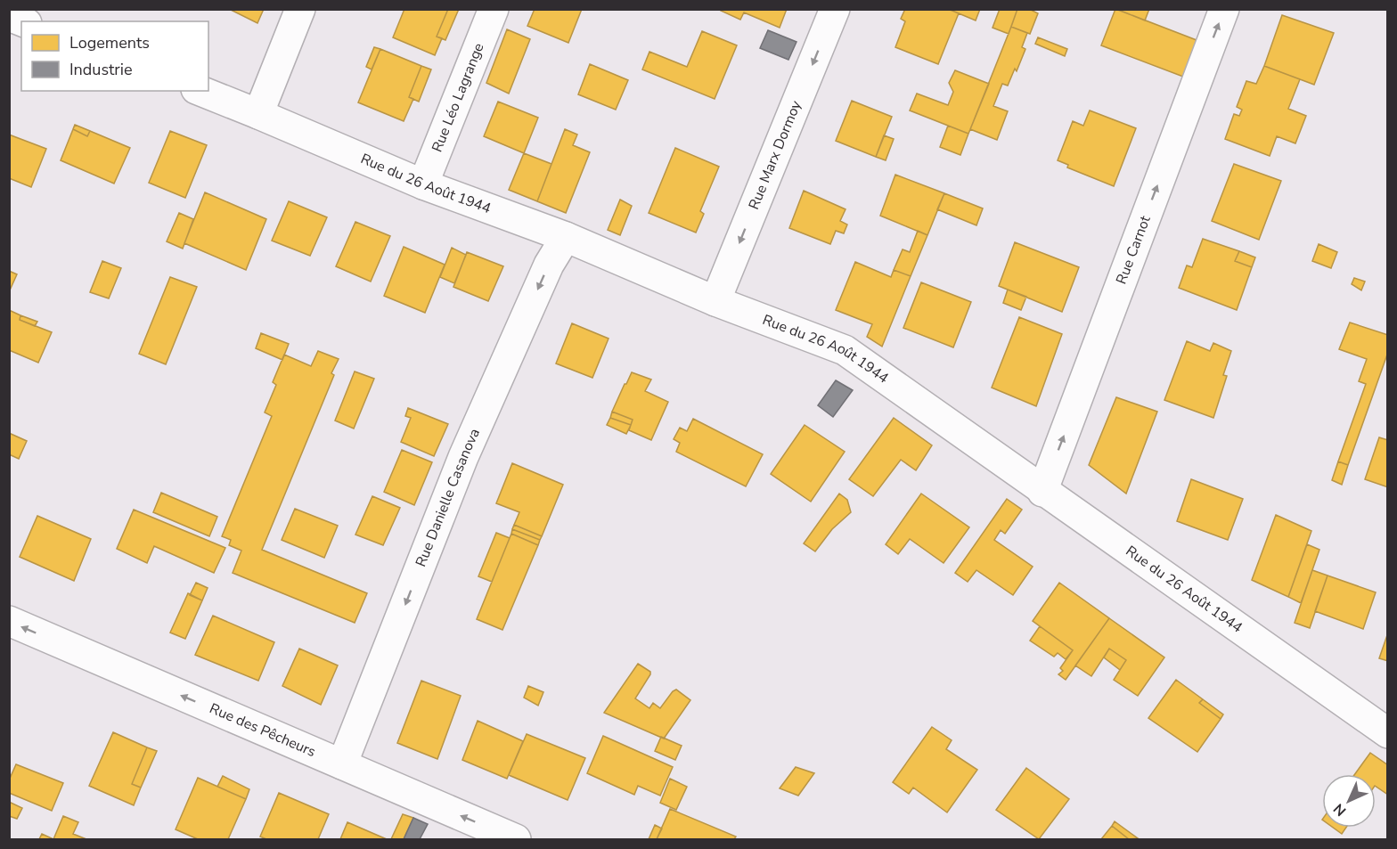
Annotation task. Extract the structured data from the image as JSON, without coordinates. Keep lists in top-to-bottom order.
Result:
{
  "streets": {
    "street": [
      "Rue Léo Lagrange",
      "Rue Marx Dormoy",
      "Rue du 26 Août 1944",
      "Rue Carnot",
      "Rue Danielle Casanova",
      "Rue des Pêcheurs"
    ]
  },
  "crossings": [
    ["Rue Léo Lagrange", "Rue du 26 Août 1944"],
    ["Rue Marx Dormoy", "Rue du 26 Août 1944"],
    ["Rue du 26 Août 1944", "Rue Carnot"],
    ["Rue du 26 Août 1944", "Rue Danielle Casanova"],
    ["Rue Danielle Casanova", "Rue des Pêcheurs"]
  ],
  "one_way": [
    "Rue Marx Dormoy",
    "Rue Carnot",
    "Rue Danielle Casanova",
    "Rue des Pêcheurs"
  ],
  "legend": ["Logements", "Industrie"],
  "north": "bottom left"
}
